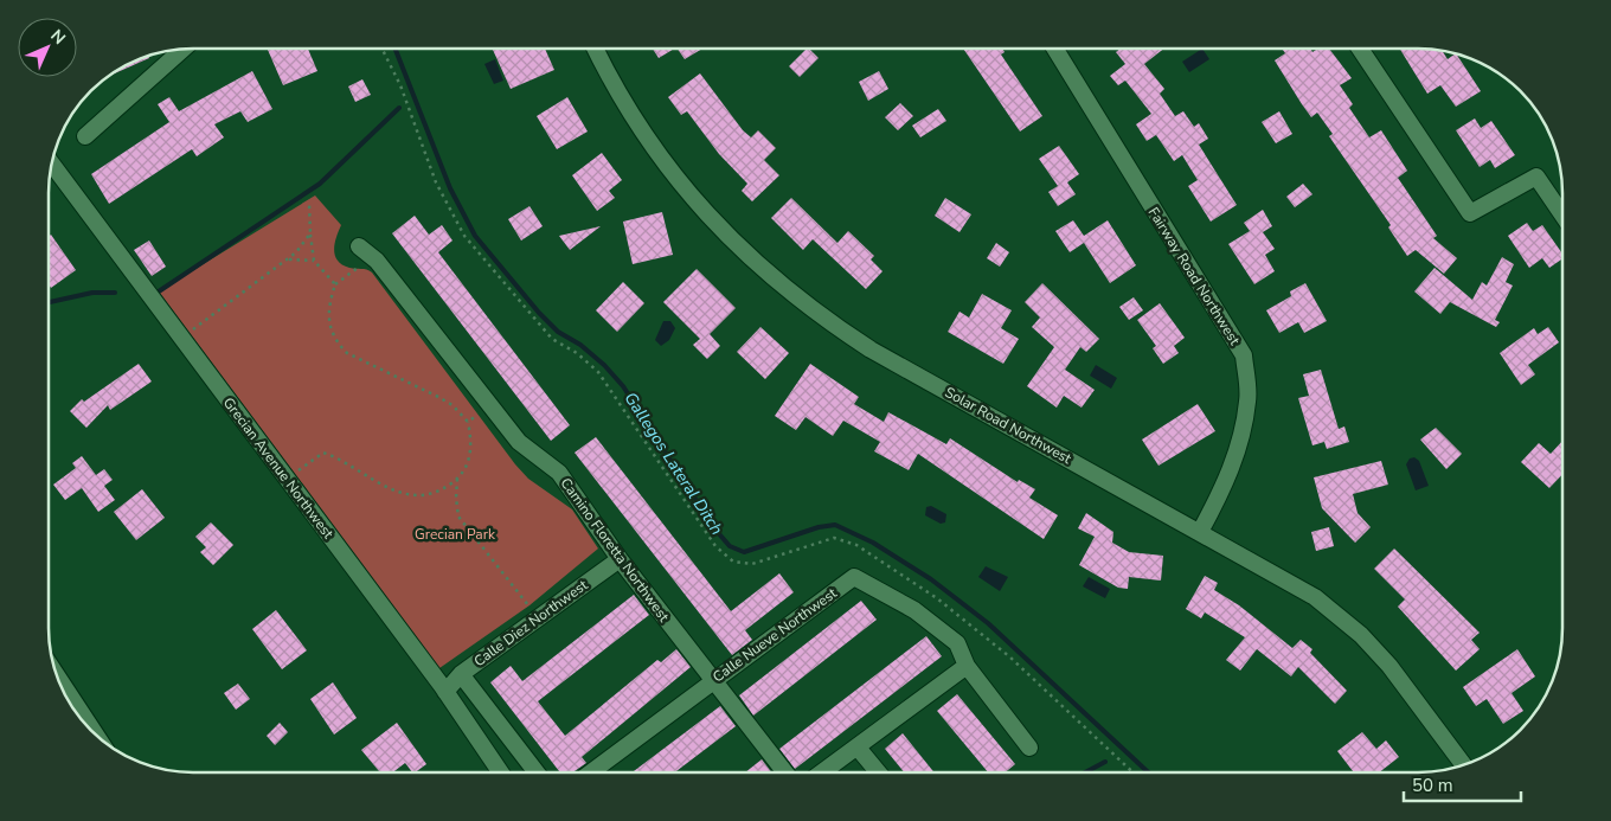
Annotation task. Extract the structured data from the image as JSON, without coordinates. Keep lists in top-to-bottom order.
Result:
{
  "streets": {
    "street": [
      "Fairway Road Northwest",
      "Solar Road Northwest",
      "Grecian Avenue Northwest",
      "Camino Floretta Northwest",
      "Calle Diez Northwest",
      "Calle Nueve Northwest"
    ]
  },
  "crossings": [
    ["Fairway Road Northwest", "Solar Road Northwest"],
    ["Grecian Avenue Northwest", "Calle Diez Northwest"],
    ["Camino Floretta Northwest", "Calle Diez Northwest"],
    ["Camino Floretta Northwest", "Calle Nueve Northwest"]
  ],
  "water": ["Gallegos Lateral Ditch"],
  "parks": ["Grecian Park"],
  "scale_bar": "50 m",
  "north": "top right"
}
